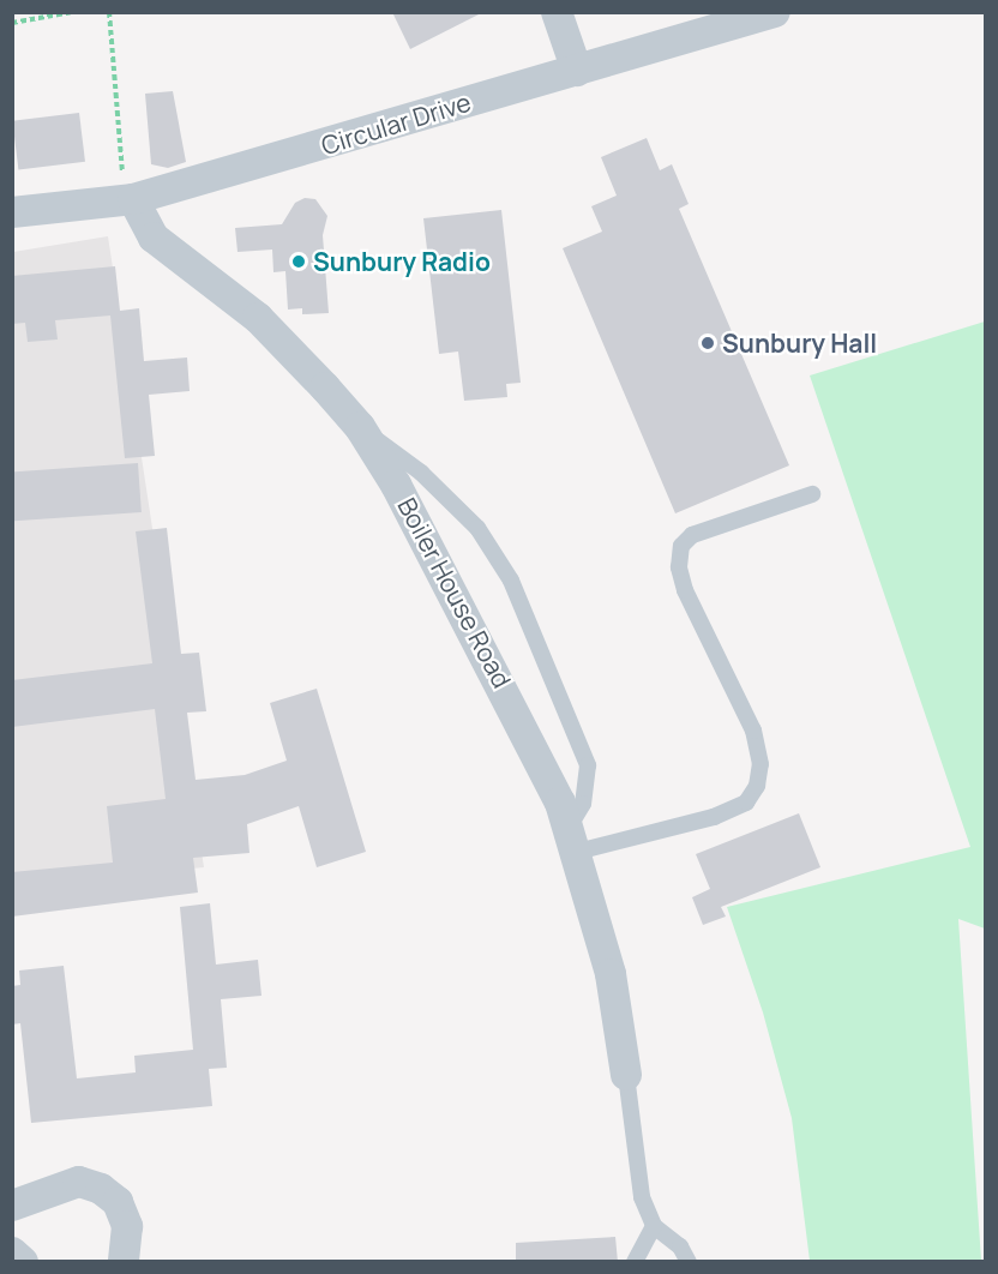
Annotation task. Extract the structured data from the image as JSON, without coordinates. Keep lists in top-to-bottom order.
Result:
{
  "streets": {
    "street": ["Circular Drive", "Boiler House Road"]
  },
  "crossings": [
    ["Circular Drive", "Boiler House Road"]
  ],
  "places": ["Sunbury Radio", "Sunbury Hall"]
}
